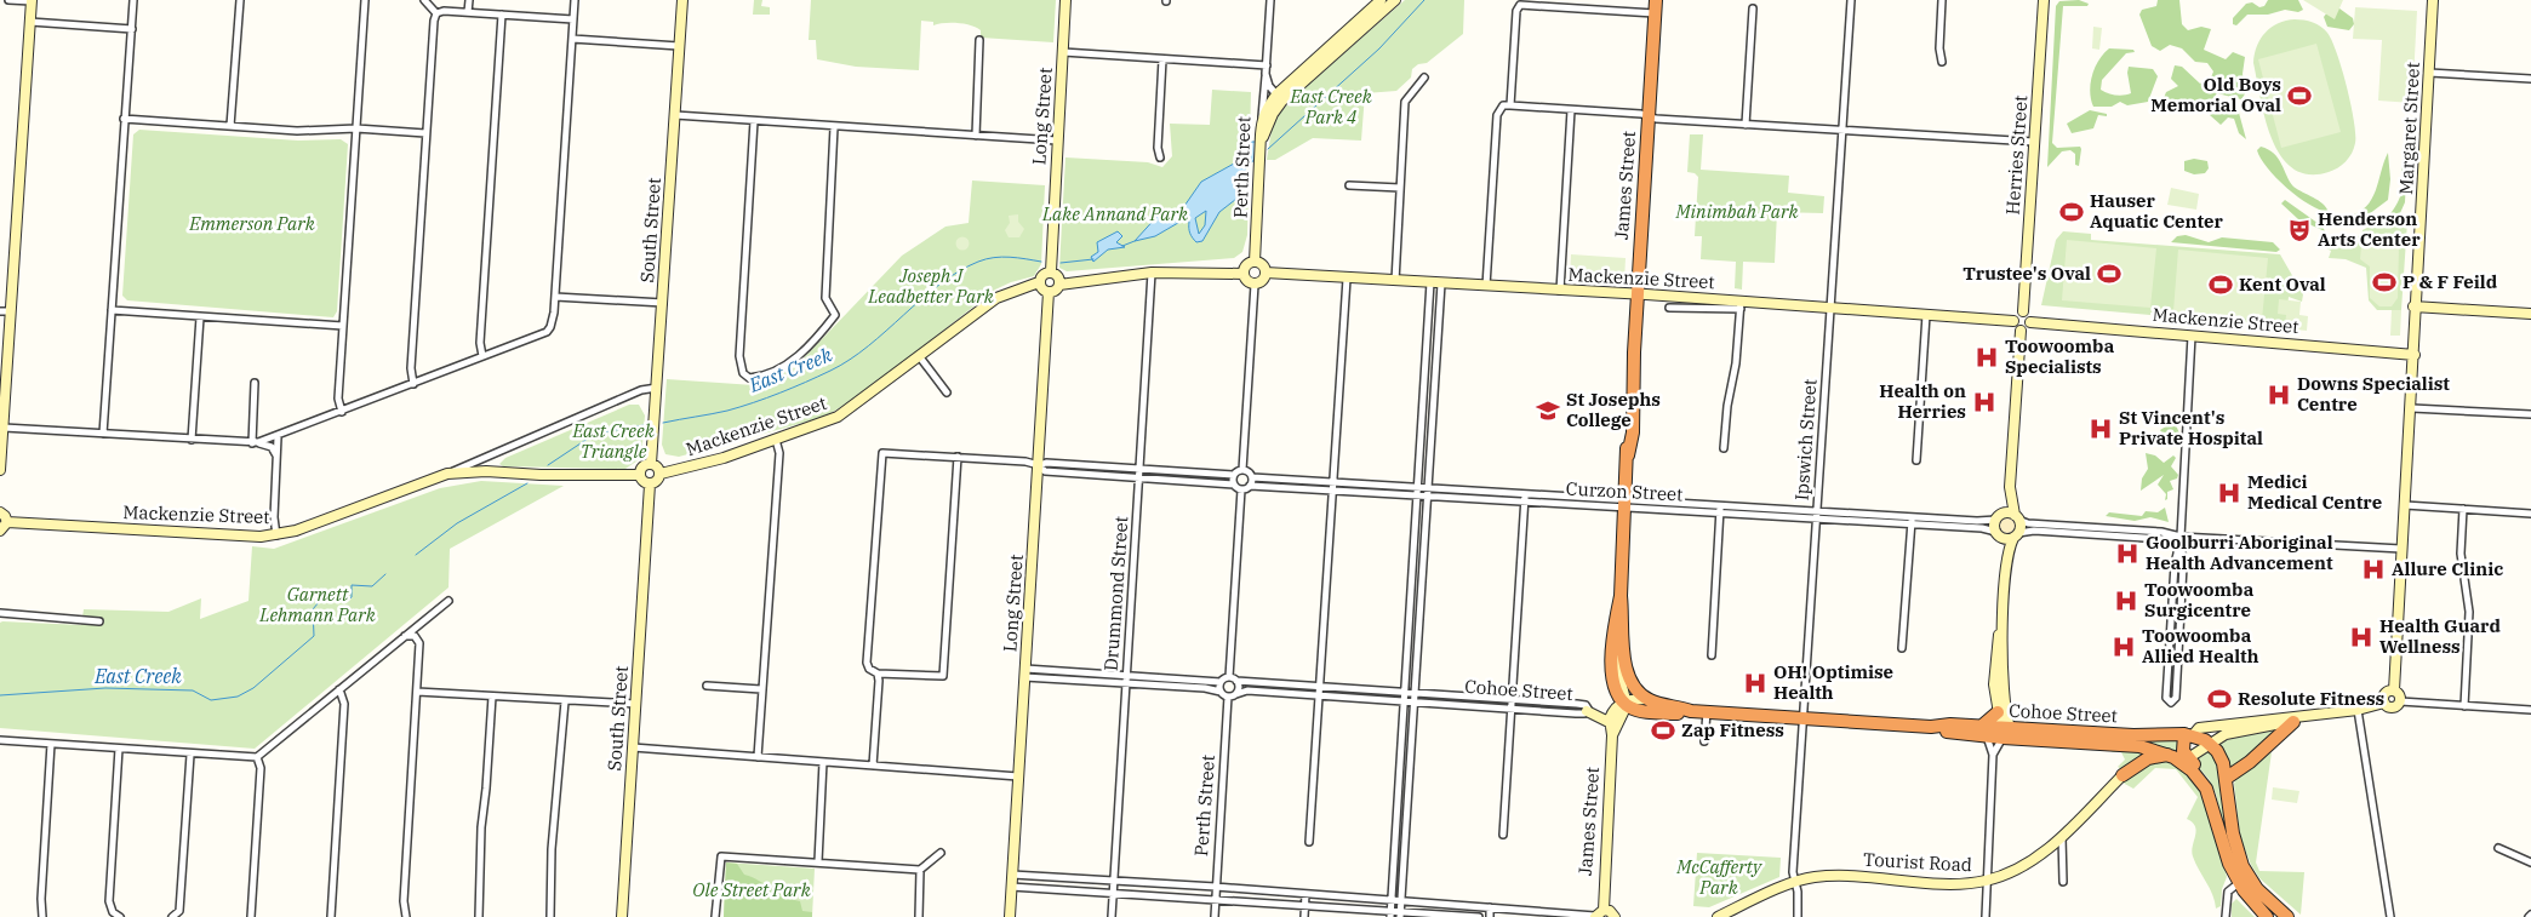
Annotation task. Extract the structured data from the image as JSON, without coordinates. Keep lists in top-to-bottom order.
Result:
{
  "streets": {
    "highway": ["James Street", "Cohoe Street"],
    "street": [
      "Long Street",
      "Margaret Street",
      "Herries Street",
      "Perth Street",
      "South Street",
      "Mackenzie Street",
      "Ipswich Street",
      "Curzon Street",
      "Drummond Street",
      "Tourist Road"
    ]
  },
  "crossings": [
    ["Long Street", "Mackenzie Street"],
    ["Margaret Street", "Mackenzie Street"],
    ["Herries Street", "Mackenzie Street"],
    ["Perth Street", "Mackenzie Street"],
    ["Perth Street", "Cohoe Street"],
    ["James Street", "Mackenzie Street"],
    ["James Street", "Curzon Street"],
    ["James Street", "Cohoe Street"],
    ["South Street", "Mackenzie Street"],
    ["Mackenzie Street", "Ipswich Street"],
    ["Ipswich Street", "Curzon Street"],
    ["Ipswich Street", "Cohoe Street"],
    ["Ipswich Street", "Tourist Road"]
  ],
  "water": ["East Creek"],
  "parks": [
    "East Creek Park 4",
    "Minimbah Park",
    "Lake Annand Park",
    "Emmerson Park",
    "Joseph J Leadbetter Park",
    "East Creek Triangle",
    "Garnett Lehmann Park",
    "McCafferty Park",
    "Ole Street Park"
  ],
  "places": {
    "sports": [
      "Old Boys Memorial Oval",
      "Hauser Aquatic Center",
      "Trustee's Oval",
      "P & F Feild",
      "Kent Oval",
      "Resolute Fitness",
      "Zap Fitness"
    ],
    "theatre": ["Henderson Arts Center"],
    "hospital": [
      "Toowoomba Specialists",
      "Downs Specialist Centre",
      "Health on Herries",
      "St Vincent's Private Hospital",
      "Medici Medical Centre",
      "Goolburri Aboriginal Health Advancement",
      "Allure Clinic",
      "Toowoomba Surgicentre",
      "Health Guard Wellness",
      "Toowoomba Allied Health",
      "OH! Optimise Health"
    ],
    "school or university": ["St Josephs College"]
  }
}
